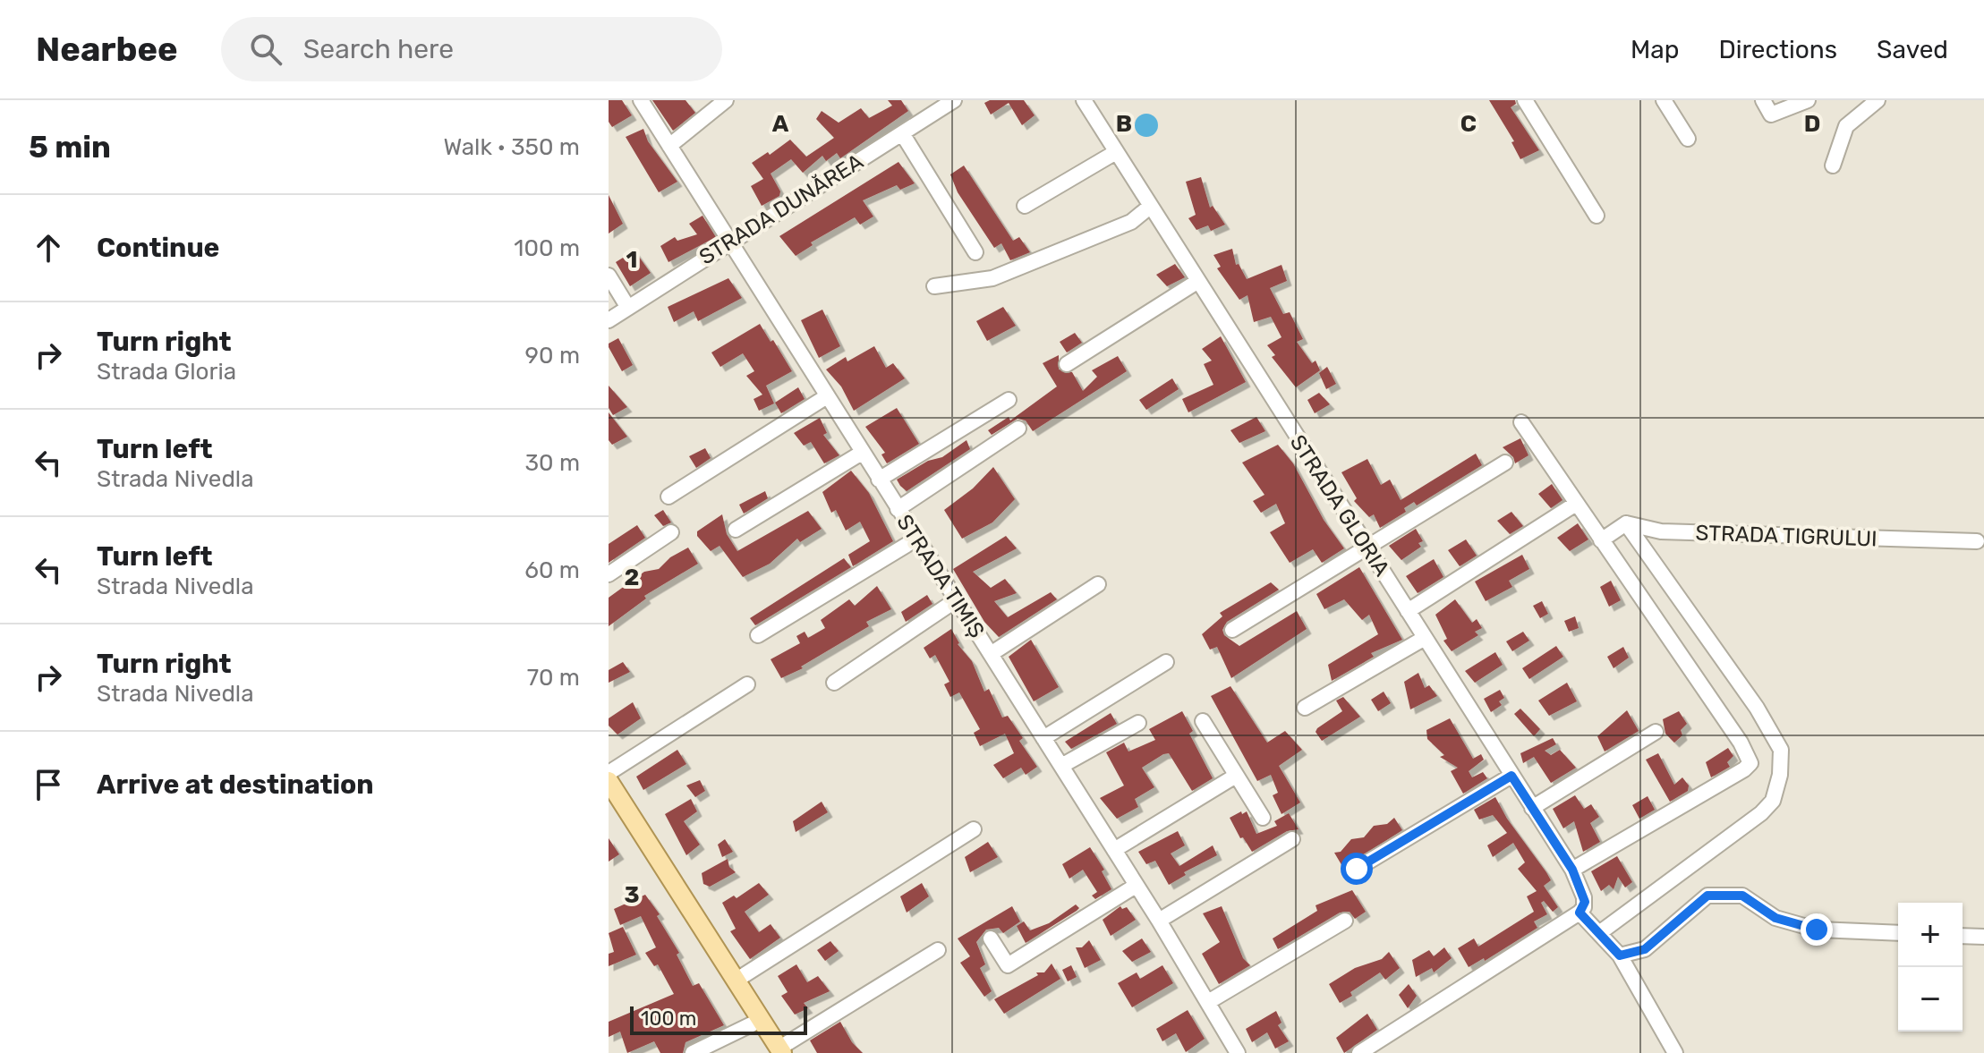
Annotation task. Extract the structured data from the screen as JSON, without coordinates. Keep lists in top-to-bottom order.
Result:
{
  "streets": {
    "street": [
      "STRADA DUNĂREA",
      "STRADA GLORIA",
      "STRADA TIGRULUI",
      "STRADA TIMIȘ"
    ]
  },
  "crossings": [
    ["STRADA DUNĂREA", "STRADA TIMIȘ"]
  ],
  "scale_bar": "100 m",
  "page": {
    "header": "Nearbee",
    "search": "Search here",
    "nav": ["Map", "Directions", "Saved"],
    "heading": ["5 min", "Walk · 350 m"],
    "list": [
      ["Continue", "100 m"],
      ["Turn right", "Strada Gloria", "90 m"],
      ["Turn left", "Strada Nivedla", "30 m"],
      ["Turn left", "Strada Nivedla", "60 m"],
      ["Turn right", "Strada Nivedla", "70 m"],
      "Arrive at destination"
    ],
    "map_buttons": ["+", "−"],
    "scale": "100 m"
  },
  "grid": {
    "columns": [
      "A",
      "B",
      "C",
      "D"
    ],
    "rows": ["1", "2", "3"]
  }
}
